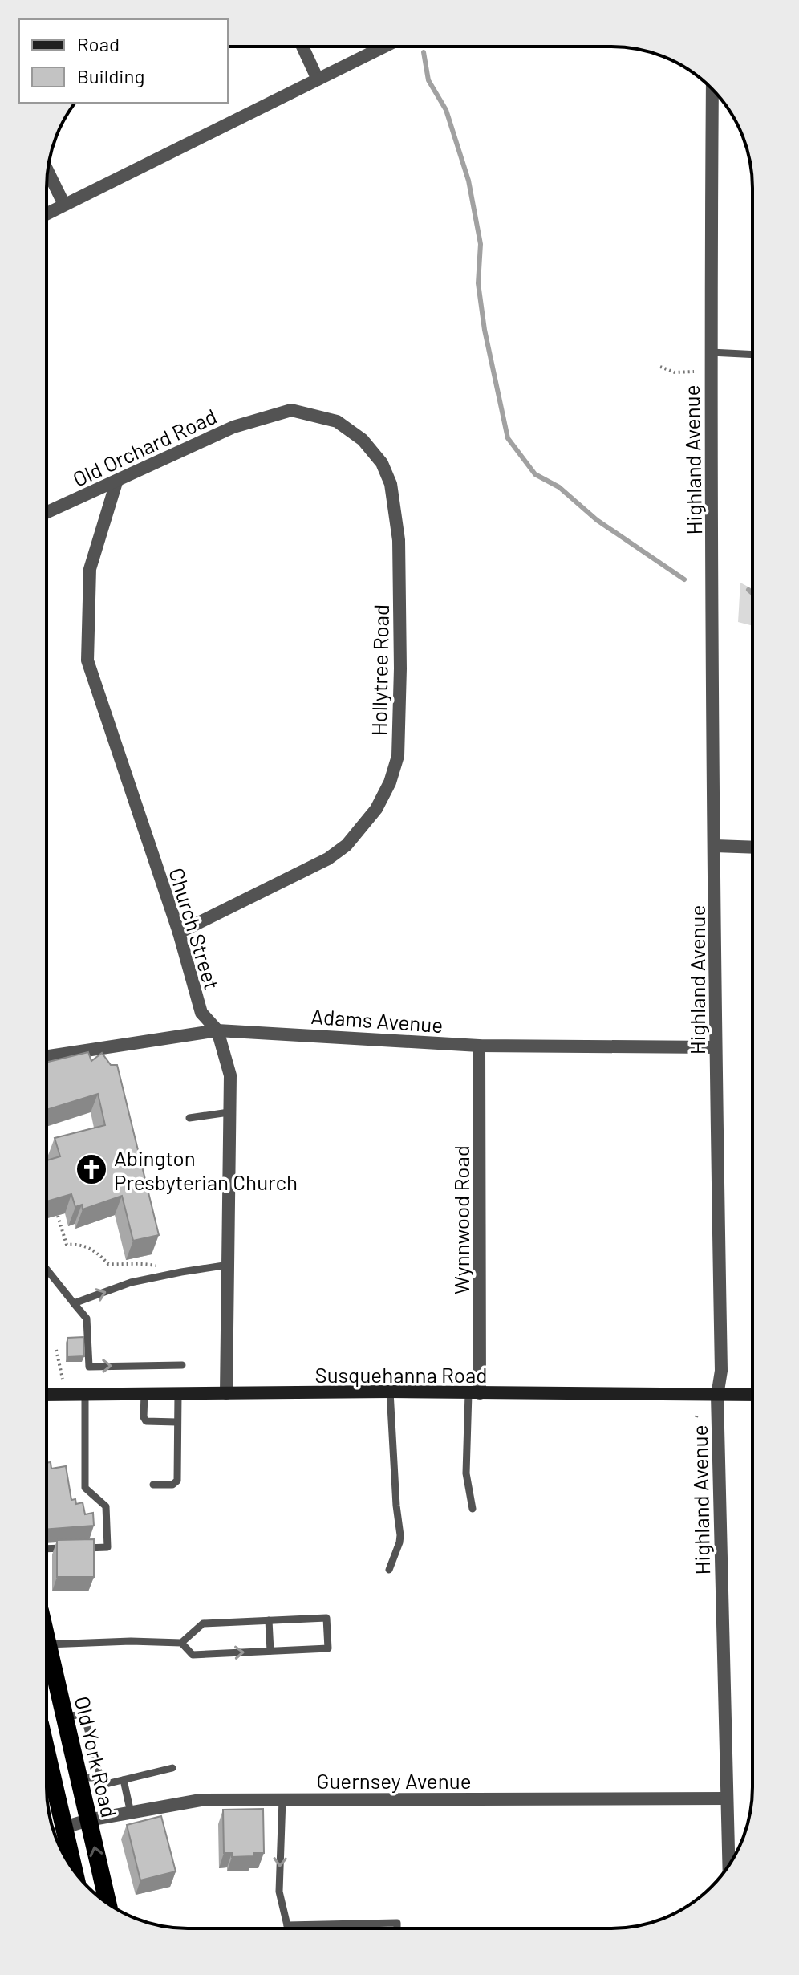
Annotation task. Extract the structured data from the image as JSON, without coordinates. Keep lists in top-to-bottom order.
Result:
{
  "streets": {
    "highway": ["Old York Road"],
    "main road": ["Susquehanna Road"],
    "street": [
      "Old Orchard Road",
      "Highland Avenue",
      "Hollytree Road",
      "Church Street",
      "Adams Avenue",
      "Wynnwood Road",
      "Guernsey Avenue"
    ]
  },
  "crossings": [
    ["Old Orchard Road", "Hollytree Road"],
    ["Old Orchard Road", "Church Street"],
    ["Highland Avenue", "Adams Avenue"],
    ["Highland Avenue", "Susquehanna Road"],
    ["Highland Avenue", "Guernsey Avenue"],
    ["Hollytree Road", "Church Street"],
    ["Church Street", "Adams Avenue"],
    ["Church Street", "Susquehanna Road"],
    ["Adams Avenue", "Wynnwood Road"],
    ["Wynnwood Road", "Susquehanna Road"],
    ["Old York Road", "Guernsey Avenue"]
  ],
  "places": {
    "church": ["Abington Presbyterian Church"]
  },
  "legend": ["Road", "Building"]
}
